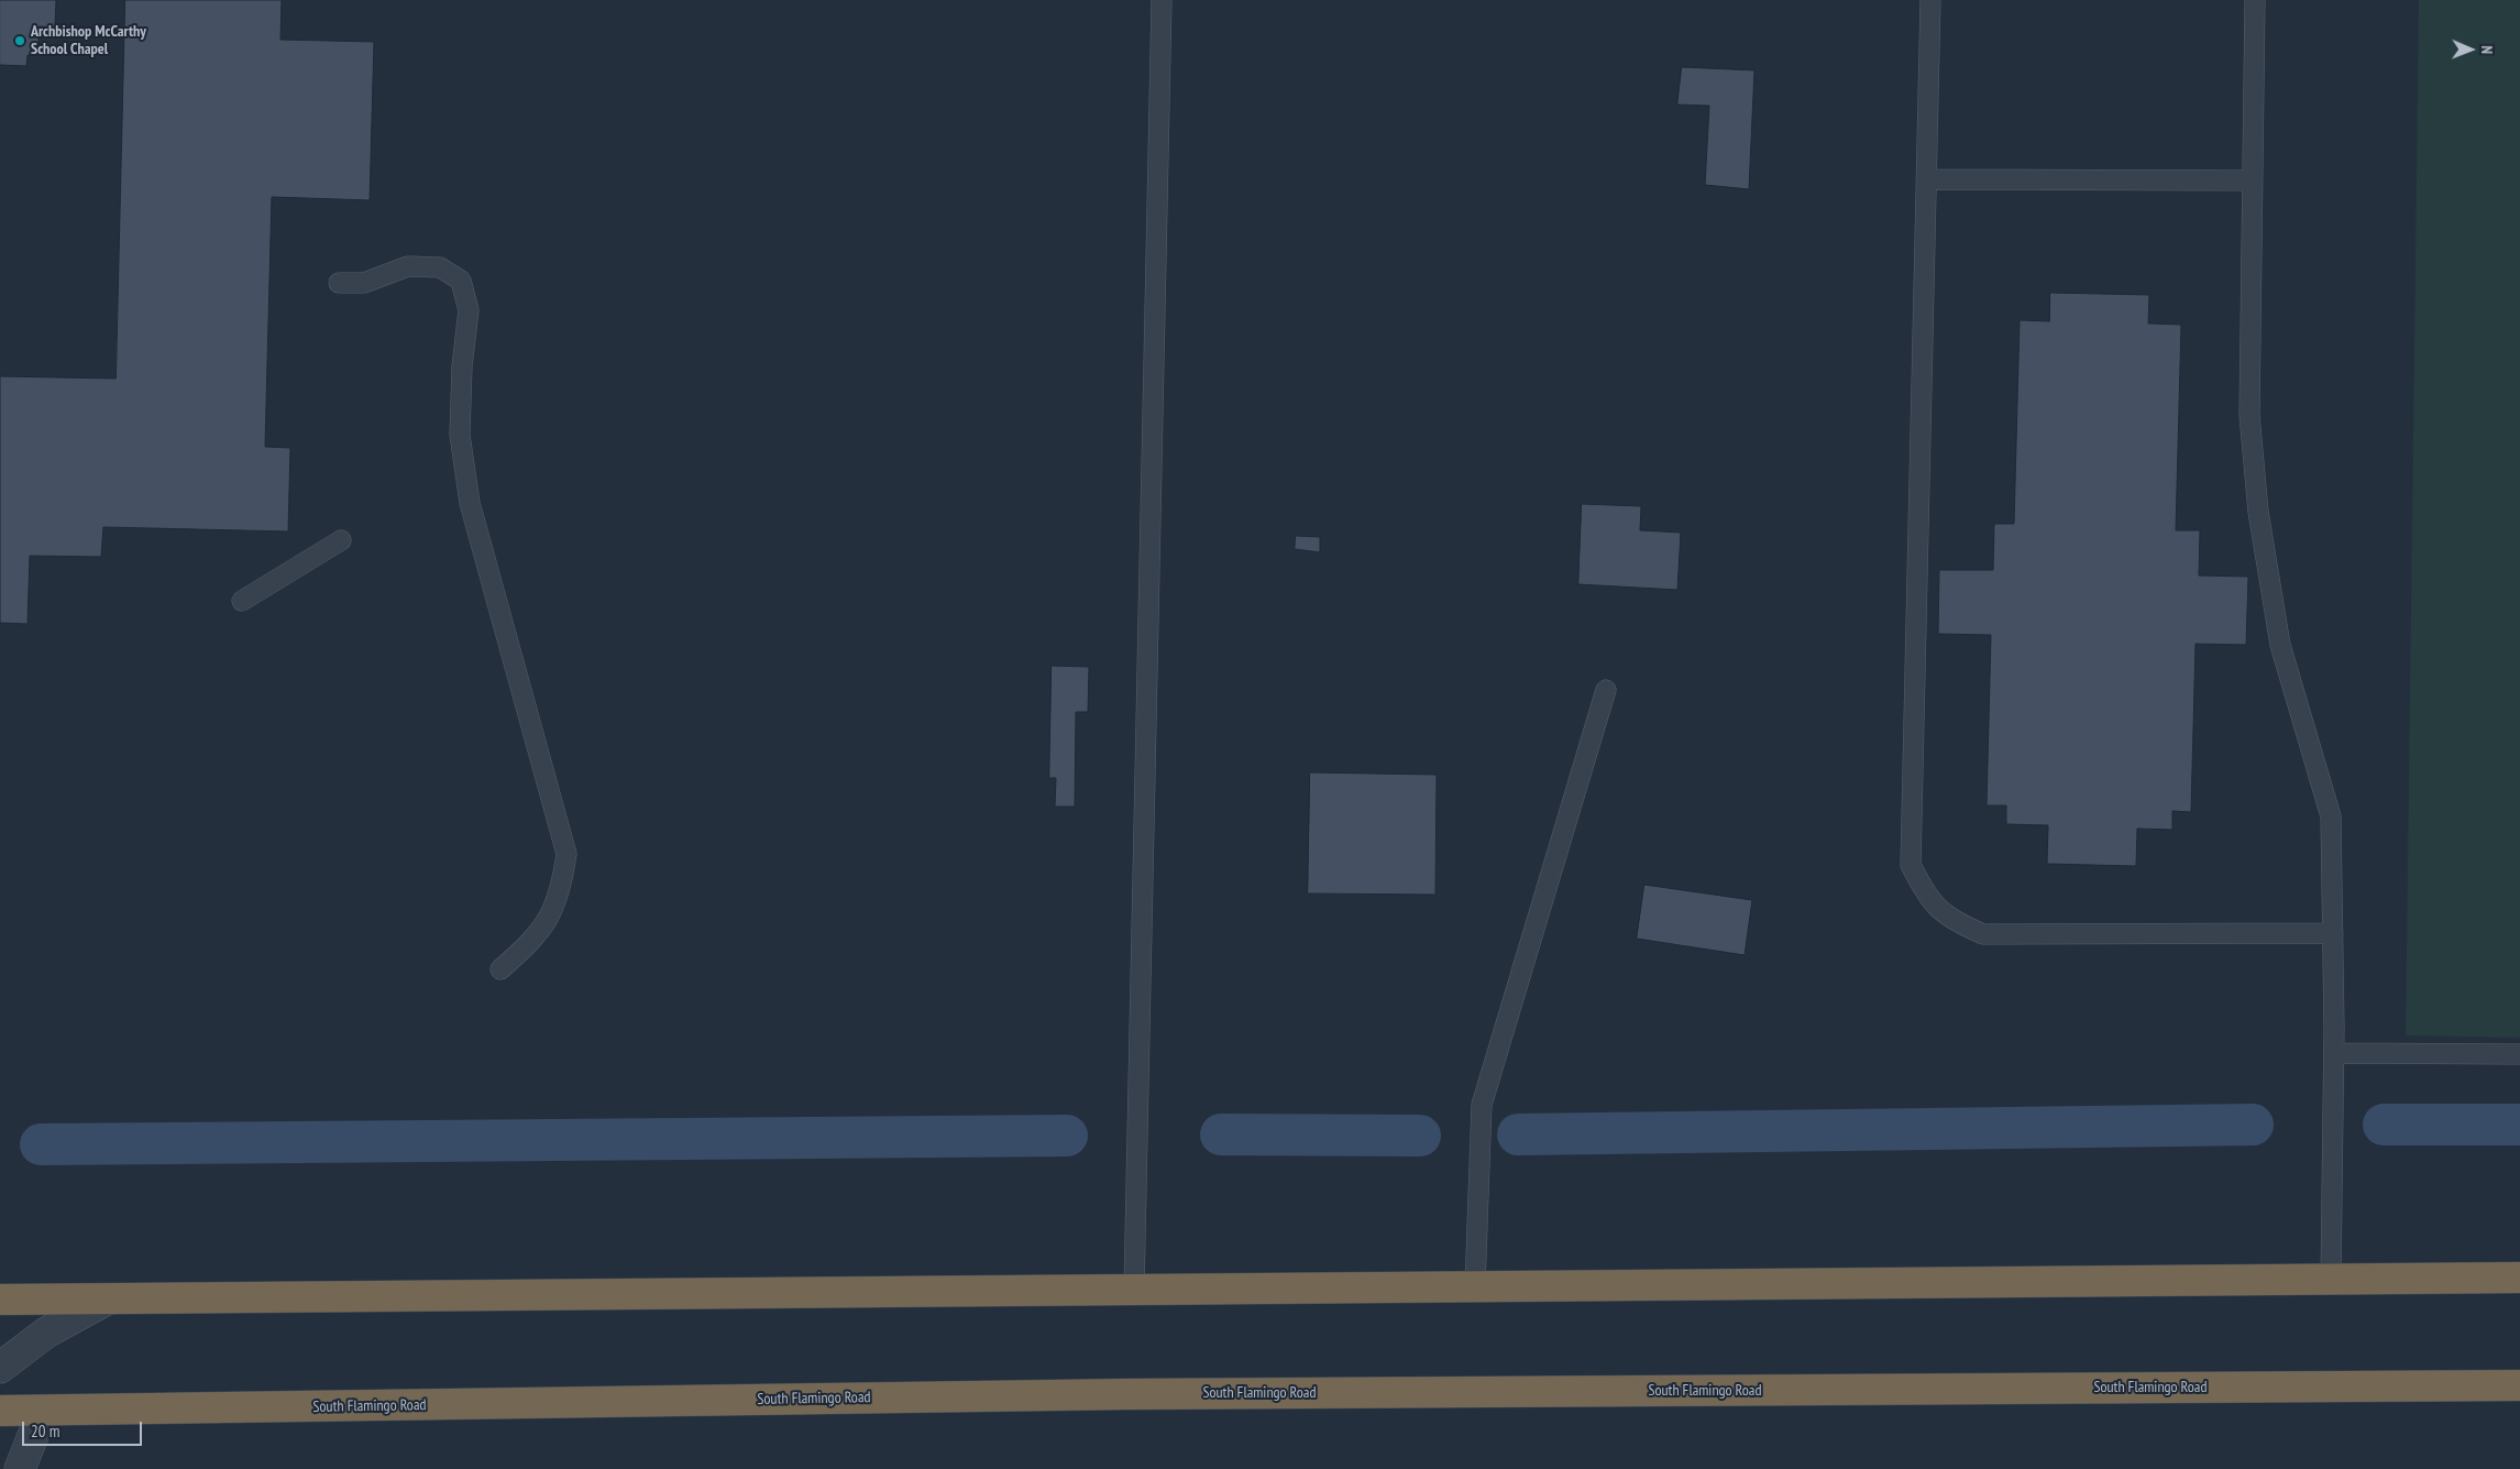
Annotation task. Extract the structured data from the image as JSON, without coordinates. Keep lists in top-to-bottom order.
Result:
{
  "streets": {
    "highway": ["South Flamingo Road"]
  },
  "places": ["Archbishop McCarthy School Chapel"],
  "scale_bar": "20 m",
  "north": "right"
}
